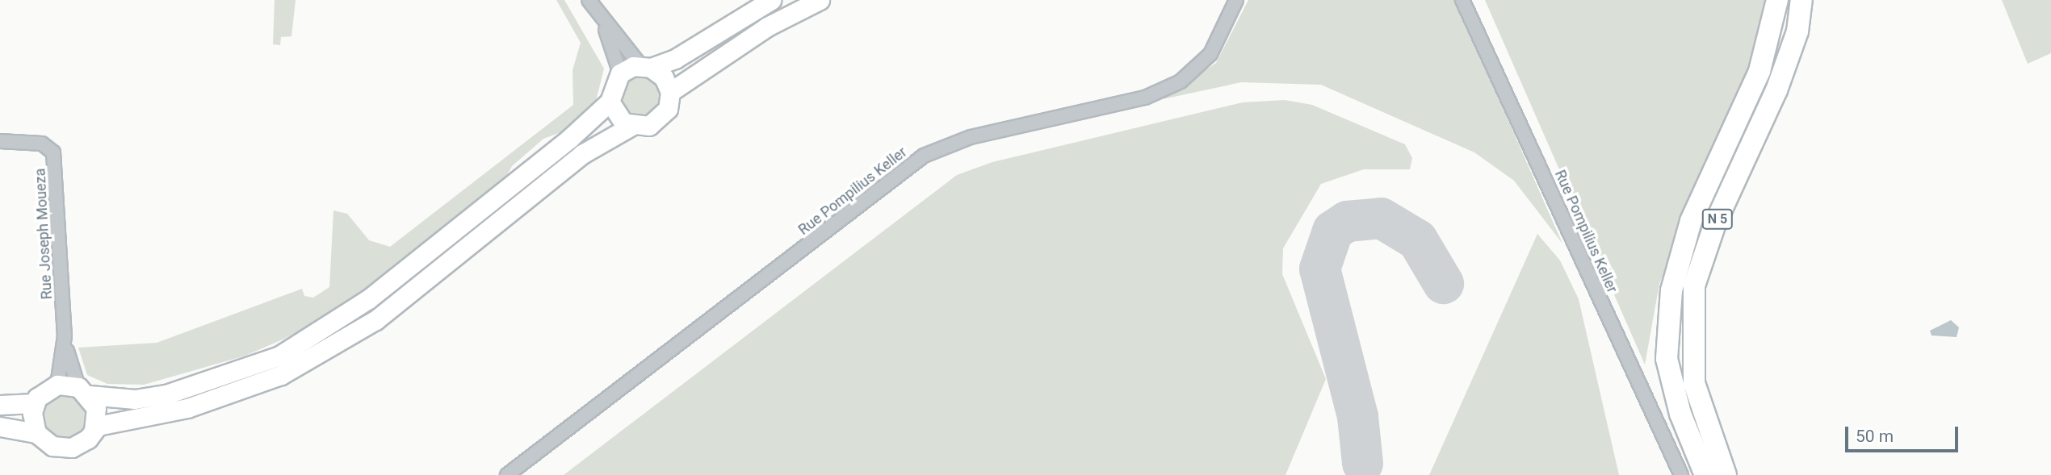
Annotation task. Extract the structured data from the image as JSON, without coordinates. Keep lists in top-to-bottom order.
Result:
{
  "streets": {
    "main road": ["N 5"],
    "street": ["Rue Pompilius Keller", "Rue Joseph Moueza"]
  },
  "scale_bar": "50 m"
}
